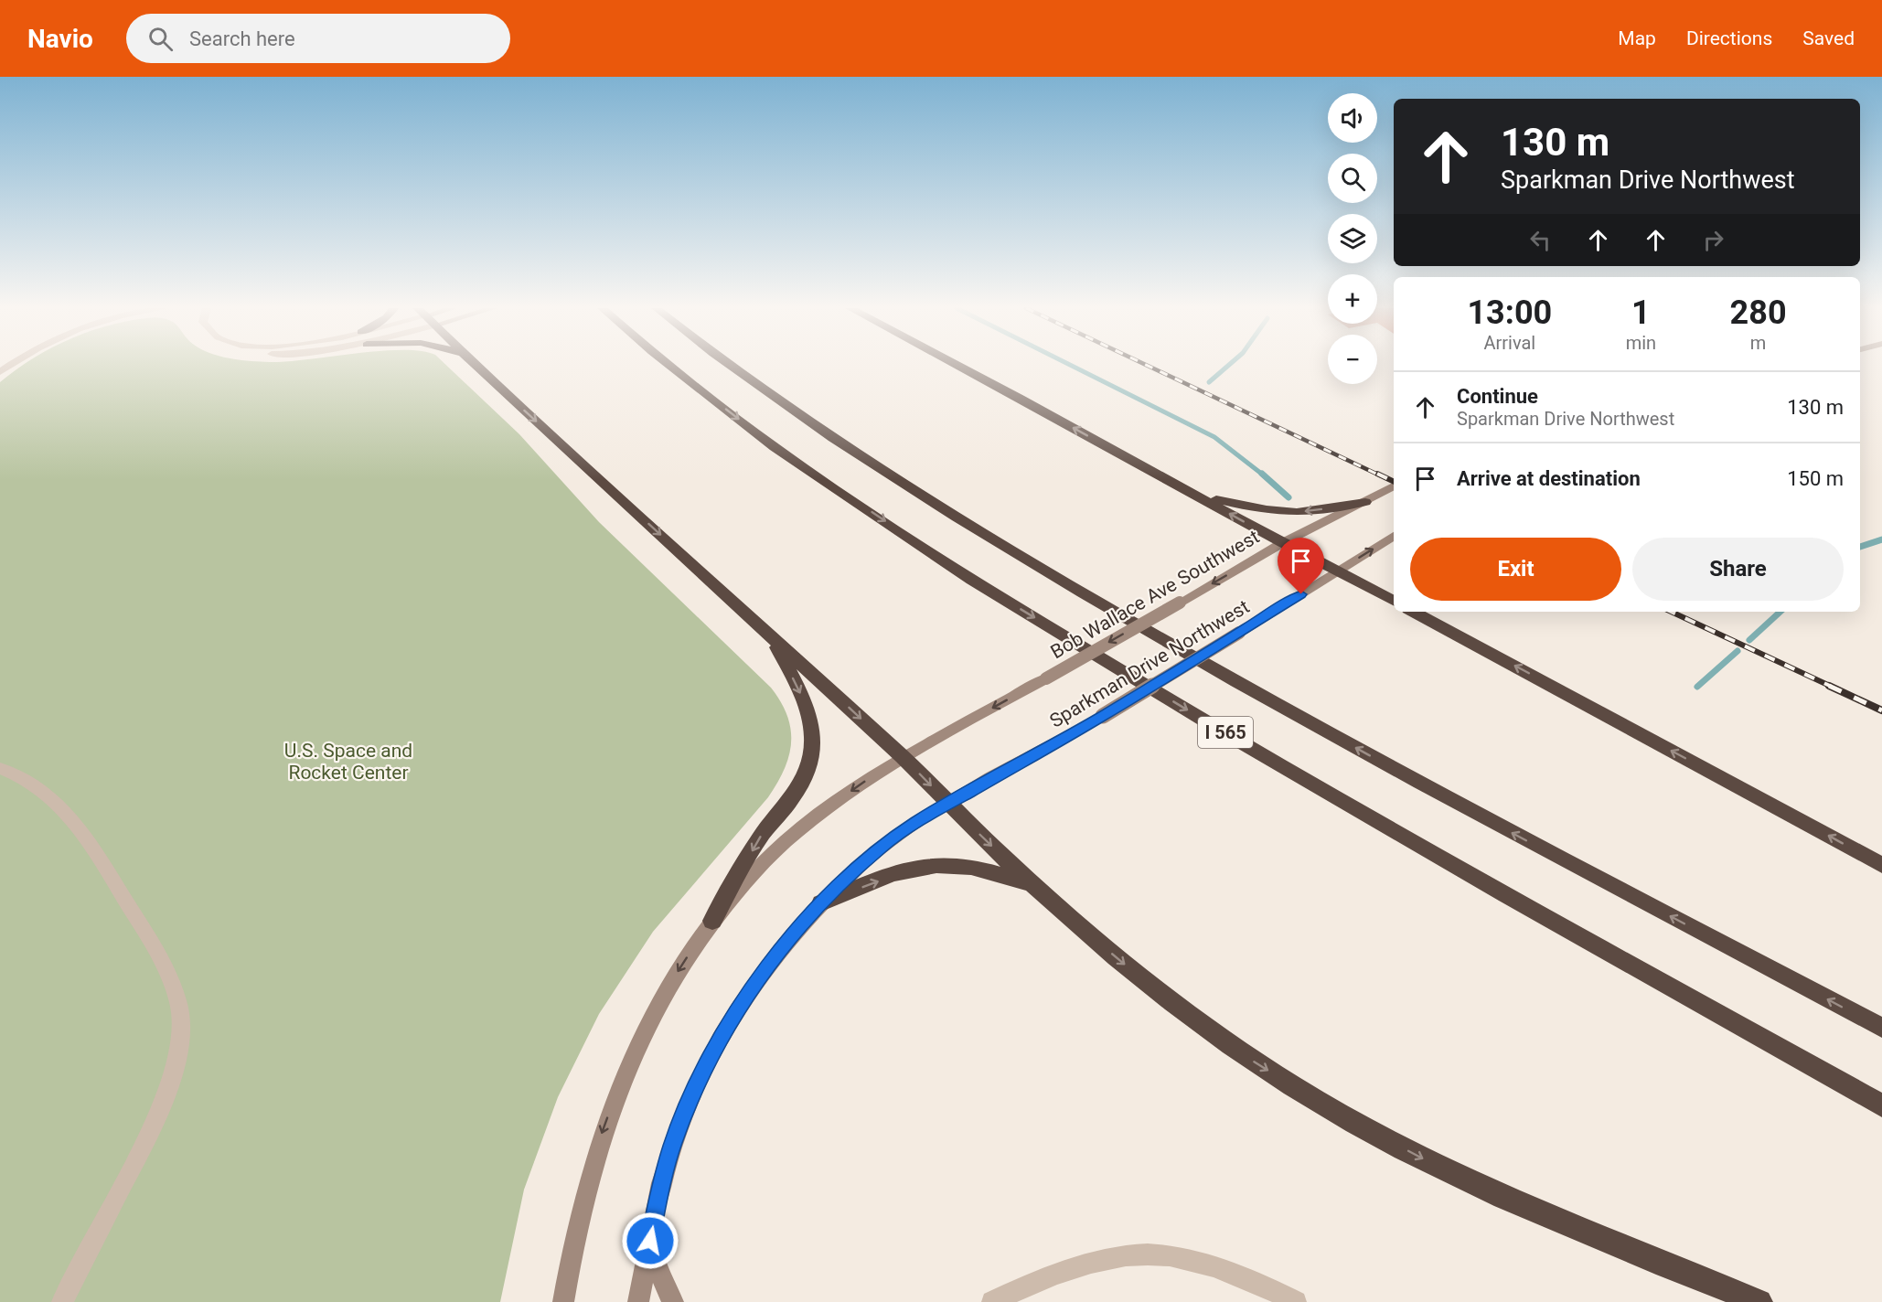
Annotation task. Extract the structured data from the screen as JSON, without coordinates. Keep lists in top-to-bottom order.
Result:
{
  "streets": {
    "highway": ["I 565"],
    "main road": ["Bob Wallace Ave Southwest", "Sparkman Drive Northwest"]
  },
  "one_way": ["Bob Wallace Ave Southwest"],
  "parks": ["U.S. Space and Rocket Center"],
  "page": {
    "header": "Navio",
    "search": "Search here",
    "nav": ["Map", "Directions", "Saved"],
    "map_buttons": ["+", "−"],
    "turn": ["130 m", "Sparkman Drive Northwest"],
    "eta": [
      "13:00",
      "Arrival",
      "1",
      "min",
      "280",
      "m"
    ],
    "list": [
      {
        "name": "Continue",
        "note": "Sparkman Drive Northwest",
        "value": "130 m"
      },
      {
        "name": "Arrive at destination",
        "value": "150 m"
      }
    ],
    "buttons": ["Exit", "Share"]
  }
}
